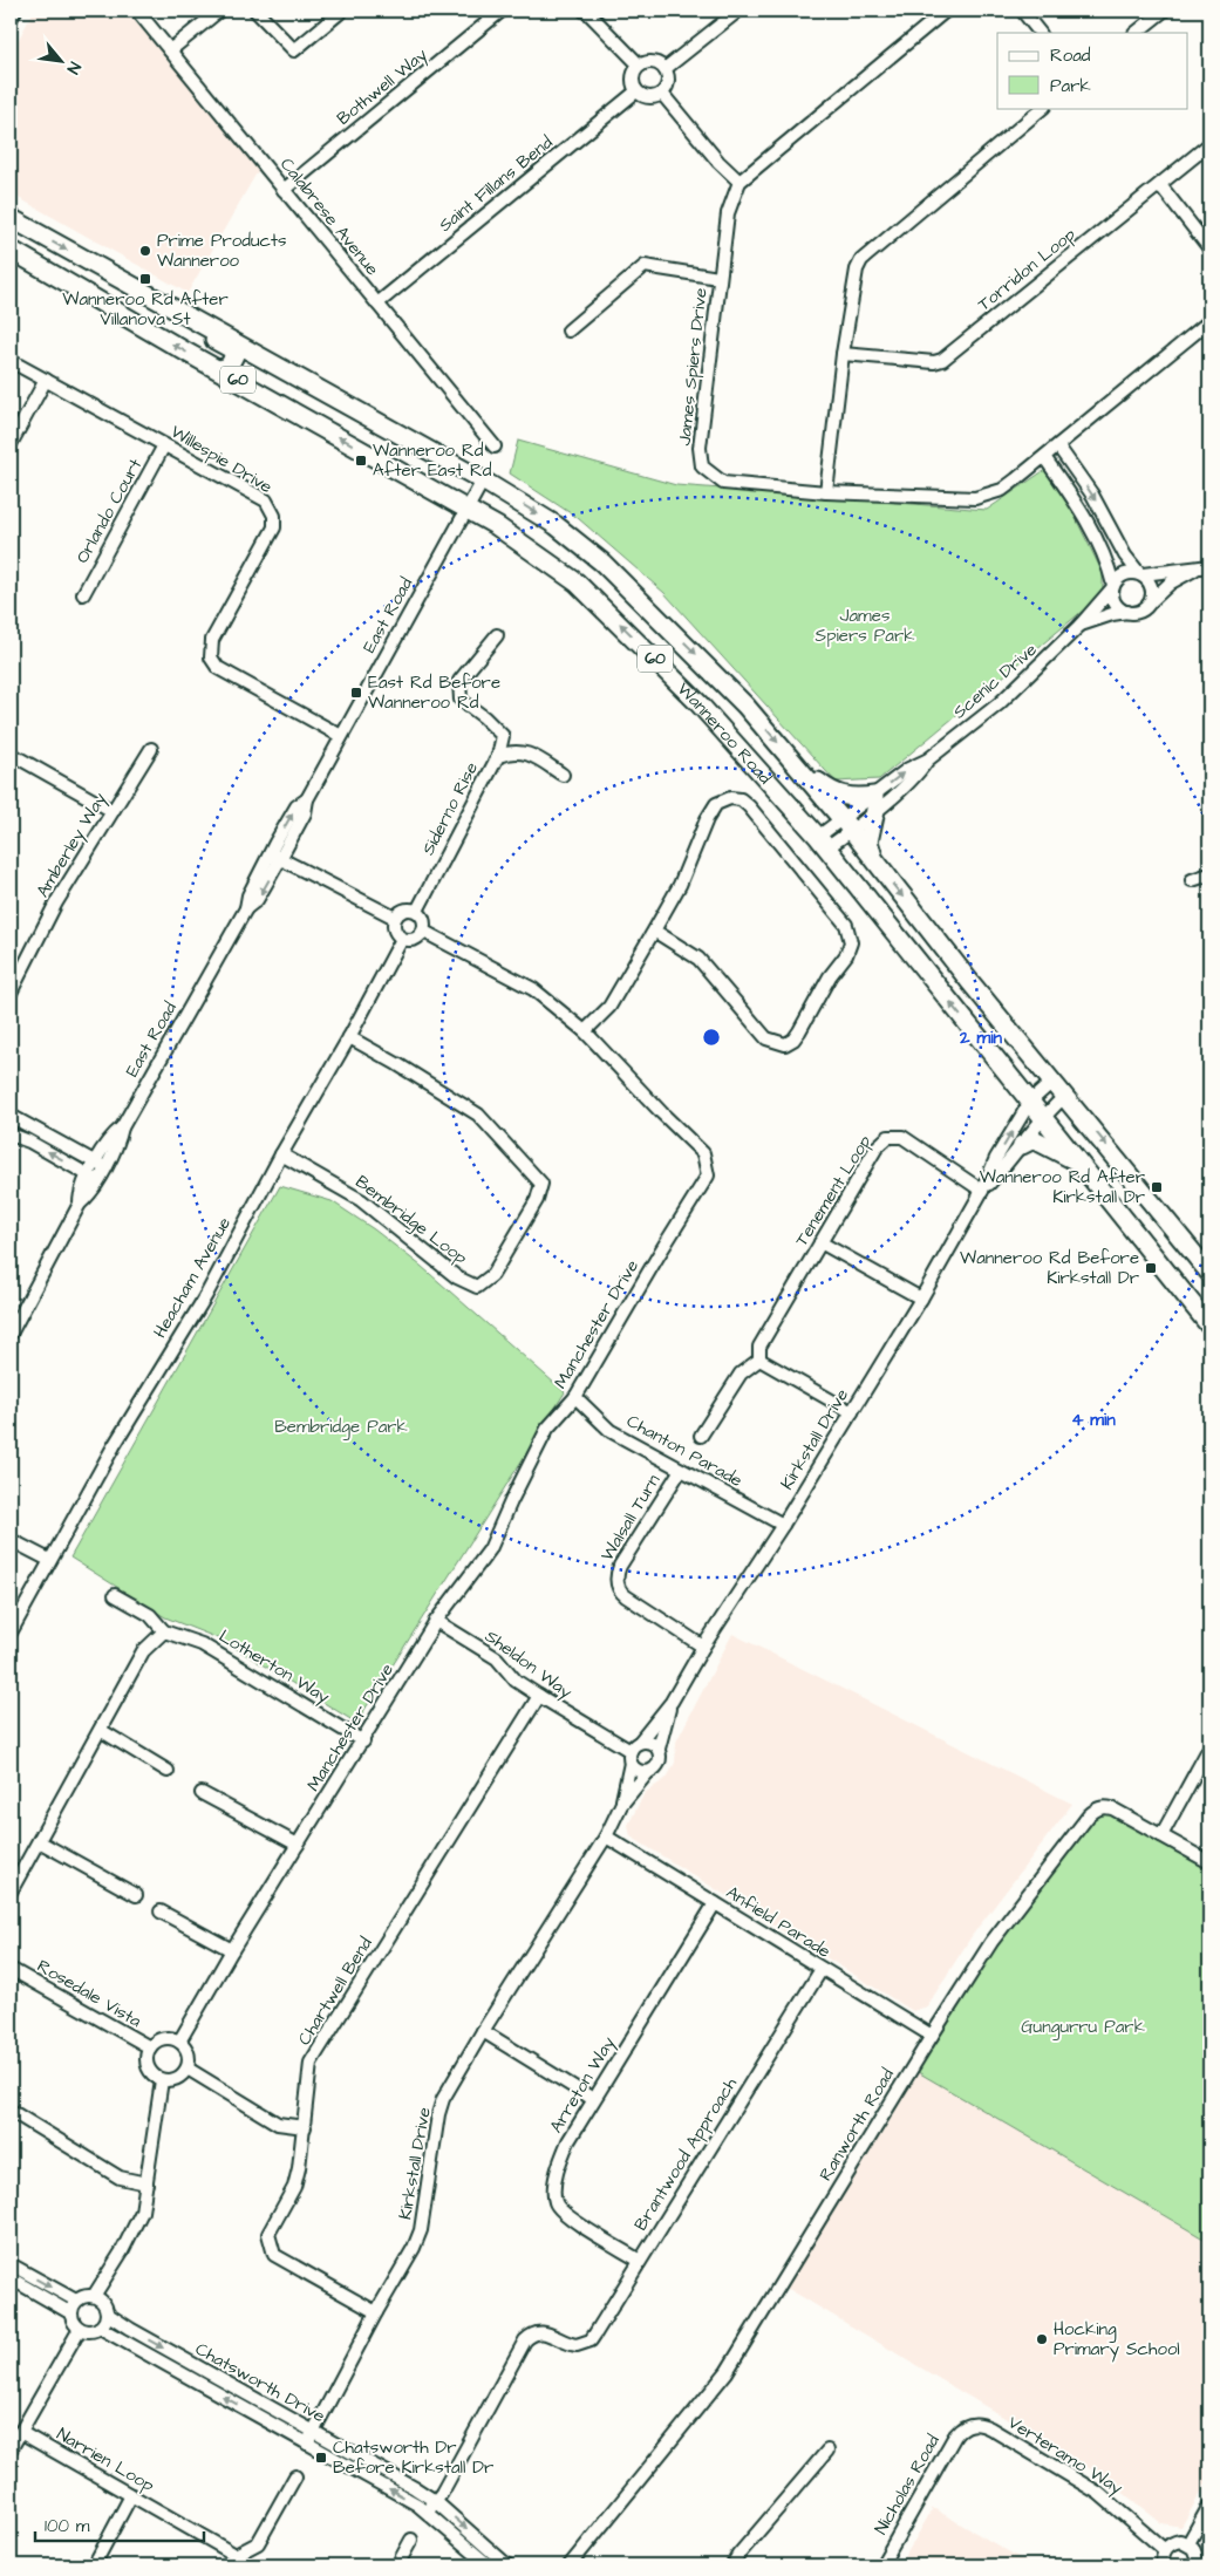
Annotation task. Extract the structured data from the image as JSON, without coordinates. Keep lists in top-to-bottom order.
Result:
{
  "streets": {
    "highway": ["60", "Wanneroo Road"],
    "street": [
      "Bothwell Way",
      "Saint Fillans Bend",
      "Calabrese Avenue",
      "Torridon Loop",
      "James Spiers Drive",
      "Willespie Drive",
      "Orlando Court",
      "East Road",
      "Scenic Drive",
      "Siderno Rise",
      "Amberley Way",
      "Tenement Loop",
      "Bembridge Loop",
      "Heacham Avenue",
      "Manchester Drive",
      "Kirkstall Drive",
      "Chanton Parade",
      "Walsall Turn",
      "Sheldon Way",
      "Lotherton Way",
      "Anfield Parade",
      "Chartwell Bend",
      "Rosedale Vista",
      "Arreton Way",
      "Ranworth Road",
      "Brantwood Approach",
      "Chatsworth Drive",
      "Verteramo Way",
      "Narrien Loop",
      "Nicholas Road"
    ]
  },
  "crossings": [
    ["Bothwell Way", "Calabrese Avenue"],
    ["Saint Fillans Bend", "Calabrese Avenue"],
    ["60", "Wanneroo Road"],
    ["Willespie Drive", "Orlando Court"],
    ["Willespie Drive", "East Road"],
    ["East Road", "Wanneroo Road"],
    ["Scenic Drive", "Wanneroo Road"],
    ["Wanneroo Road", "Kirkstall Drive"],
    ["Siderno Rise", "Heacham Avenue"],
    ["Siderno Rise", "Manchester Drive"],
    ["Tenement Loop", "Kirkstall Drive"],
    ["Bembridge Loop", "Heacham Avenue"],
    ["Heacham Avenue", "Manchester Drive"],
    ["Manchester Drive", "Chanton Parade"],
    ["Manchester Drive", "Sheldon Way"],
    ["Manchester Drive", "Lotherton Way"],
    ["Manchester Drive", "Rosedale Vista"],
    ["Kirkstall Drive", "Chanton Parade"],
    ["Kirkstall Drive", "Walsall Turn"],
    ["Kirkstall Drive", "Sheldon Way"],
    ["Kirkstall Drive", "Anfield Parade"],
    ["Kirkstall Drive", "Chartwell Bend"],
    ["Kirkstall Drive", "Chatsworth Drive"],
    ["Chanton Parade", "Walsall Turn"],
    ["Sheldon Way", "Chartwell Bend"],
    ["Anfield Parade", "Arreton Way"],
    ["Anfield Parade", "Ranworth Road"],
    ["Anfield Parade", "Brantwood Approach"],
    ["Arreton Way", "Brantwood Approach"],
    ["Brantwood Approach", "Chatsworth Drive"],
    ["Verteramo Way", "Nicholas Road"]
  ],
  "parks": ["James Spiers Park", "Bembridge Park", "Gungurru Park"],
  "places": {
    "other": ["Prime Products Wanneroo", "Hocking Primary School"],
    "transit": [
      "Wanneroo Rd After Villanova St",
      "Wanneroo Rd After East Rd",
      "East Rd Before Wanneroo Rd",
      "Wanneroo Rd After Kirkstall Dr",
      "Wanneroo Rd Before Kirkstall Dr",
      "Chatsworth Dr Before Kirkstall Dr"
    ]
  },
  "legend": ["Road", "Park"],
  "scale_bar": "100 m",
  "north": "bottom right",
  "rings": ["2 min", "4 min"]
}
